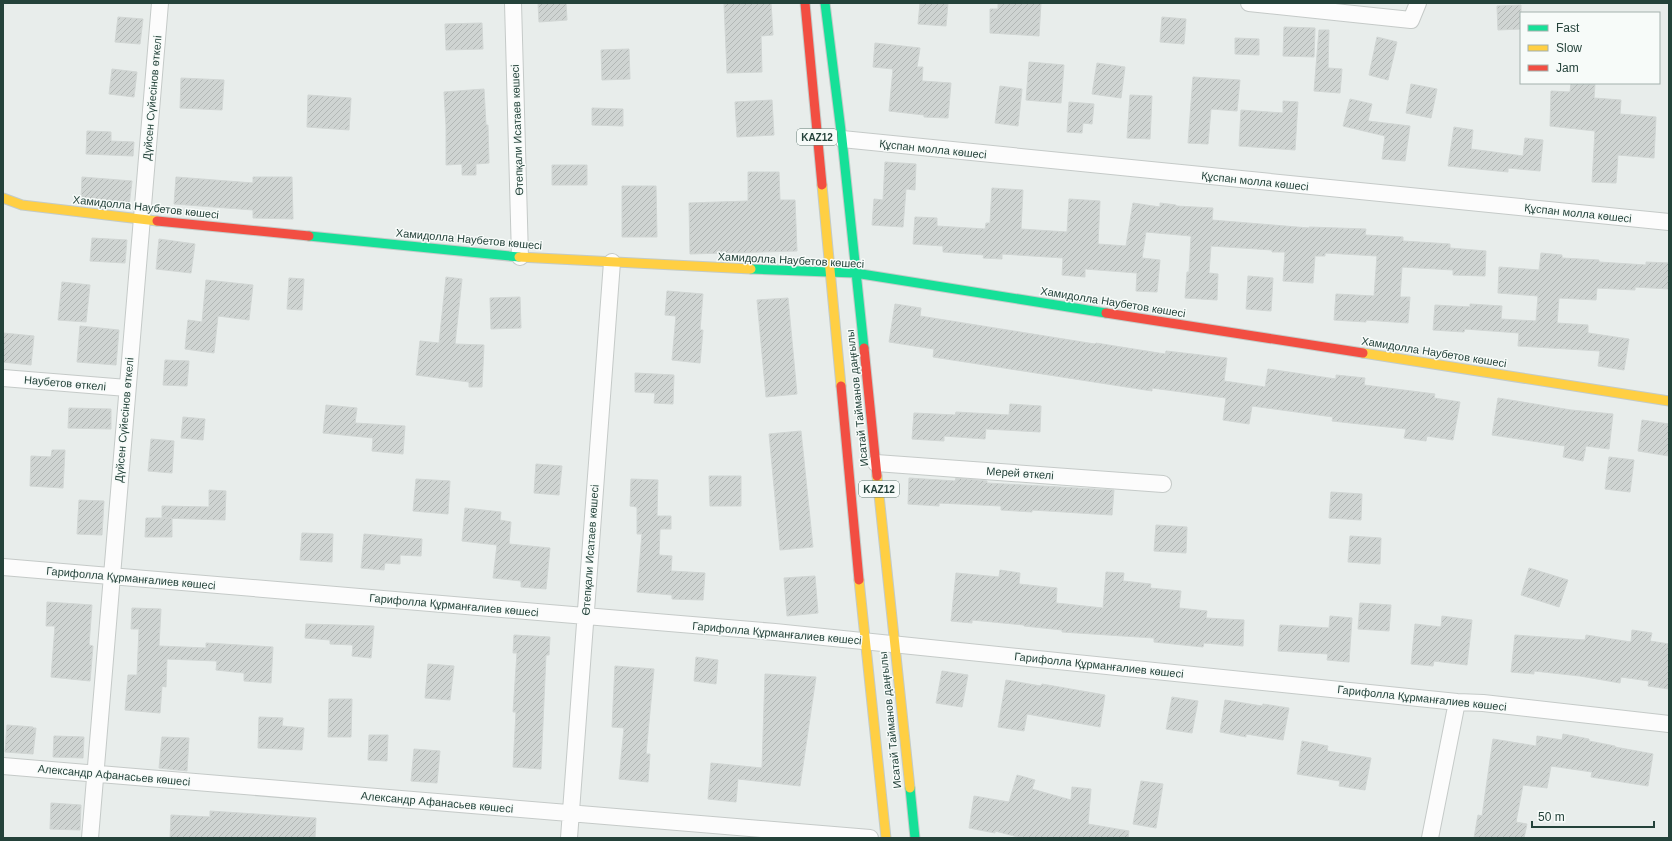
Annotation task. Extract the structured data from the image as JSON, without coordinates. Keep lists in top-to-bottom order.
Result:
{
  "streets": {
    "main road": ["KAZ12", "Хамидолла Наубетов көшесі", "Исатай Тайманов даңғылы"],
    "street": [
      "Дүйсен Сүйесінов өткелі",
      "Өтепқали Исатаев көшесі",
      "Құспан молла көшесі",
      "Наубетов өткелі",
      "Мерей өткелі",
      "Гарифолла Құрманғалиев көшесі",
      "Александр Афанасьев көшесі"
    ]
  },
  "crossings": [
    ["Дүйсен Сүйесінов өткелі", "Хамидолла Наубетов көшесі"],
    ["Дүйсен Сүйесінов өткелі", "Наубетов өткелі"],
    ["Дүйсен Сүйесінов өткелі", "Гарифолла Құрманғалиев көшесі"],
    ["Дүйсен Сүйесінов өткелі", "Александр Афанасьев көшесі"],
    ["Өтепқали Исатаев көшесі", "Хамидолла Наубетов көшесі"],
    ["Өтепқали Исатаев көшесі", "Гарифолла Құрманғалиев көшесі"],
    ["Өтепқали Исатаев көшесі", "Александр Афанасьев көшесі"],
    ["Құспан молла көшесі", "Исатай Тайманов даңғылы"],
    ["Хамидолла Наубетов көшесі", "Исатай Тайманов даңғылы"],
    ["Исатай Тайманов даңғылы", "Мерей өткелі"],
    ["Исатай Тайманов даңғылы", "Гарифолла Құрманғалиев көшесі"]
  ],
  "legend": ["Fast", "Slow", "Jam"],
  "scale_bar": "50 m"
}
